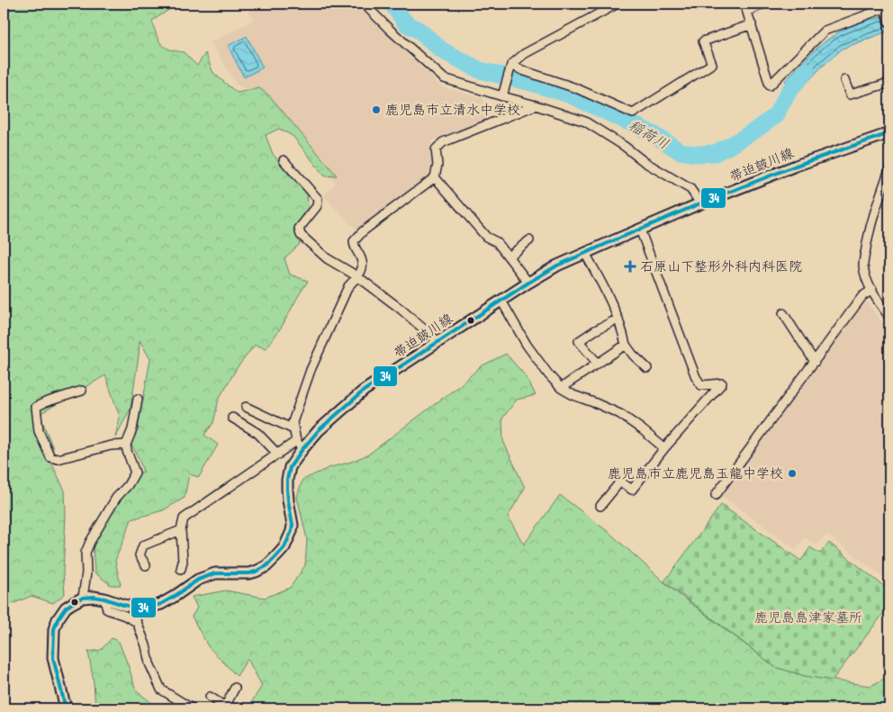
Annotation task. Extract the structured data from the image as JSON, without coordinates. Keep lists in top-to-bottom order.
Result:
{
  "streets": {
    "street": ["帯迫皷川線"]
  },
  "water": ["稲荷川"],
  "parks": ["鹿児島島津家墓所"],
  "places": {
    "other": ["鹿児島市立清水中学校", "鹿児島市立鹿児島玉龍中学校"],
    "health": ["石原山下整形外科内科医院"]
  },
  "lines": ["transit line 34"]
}
